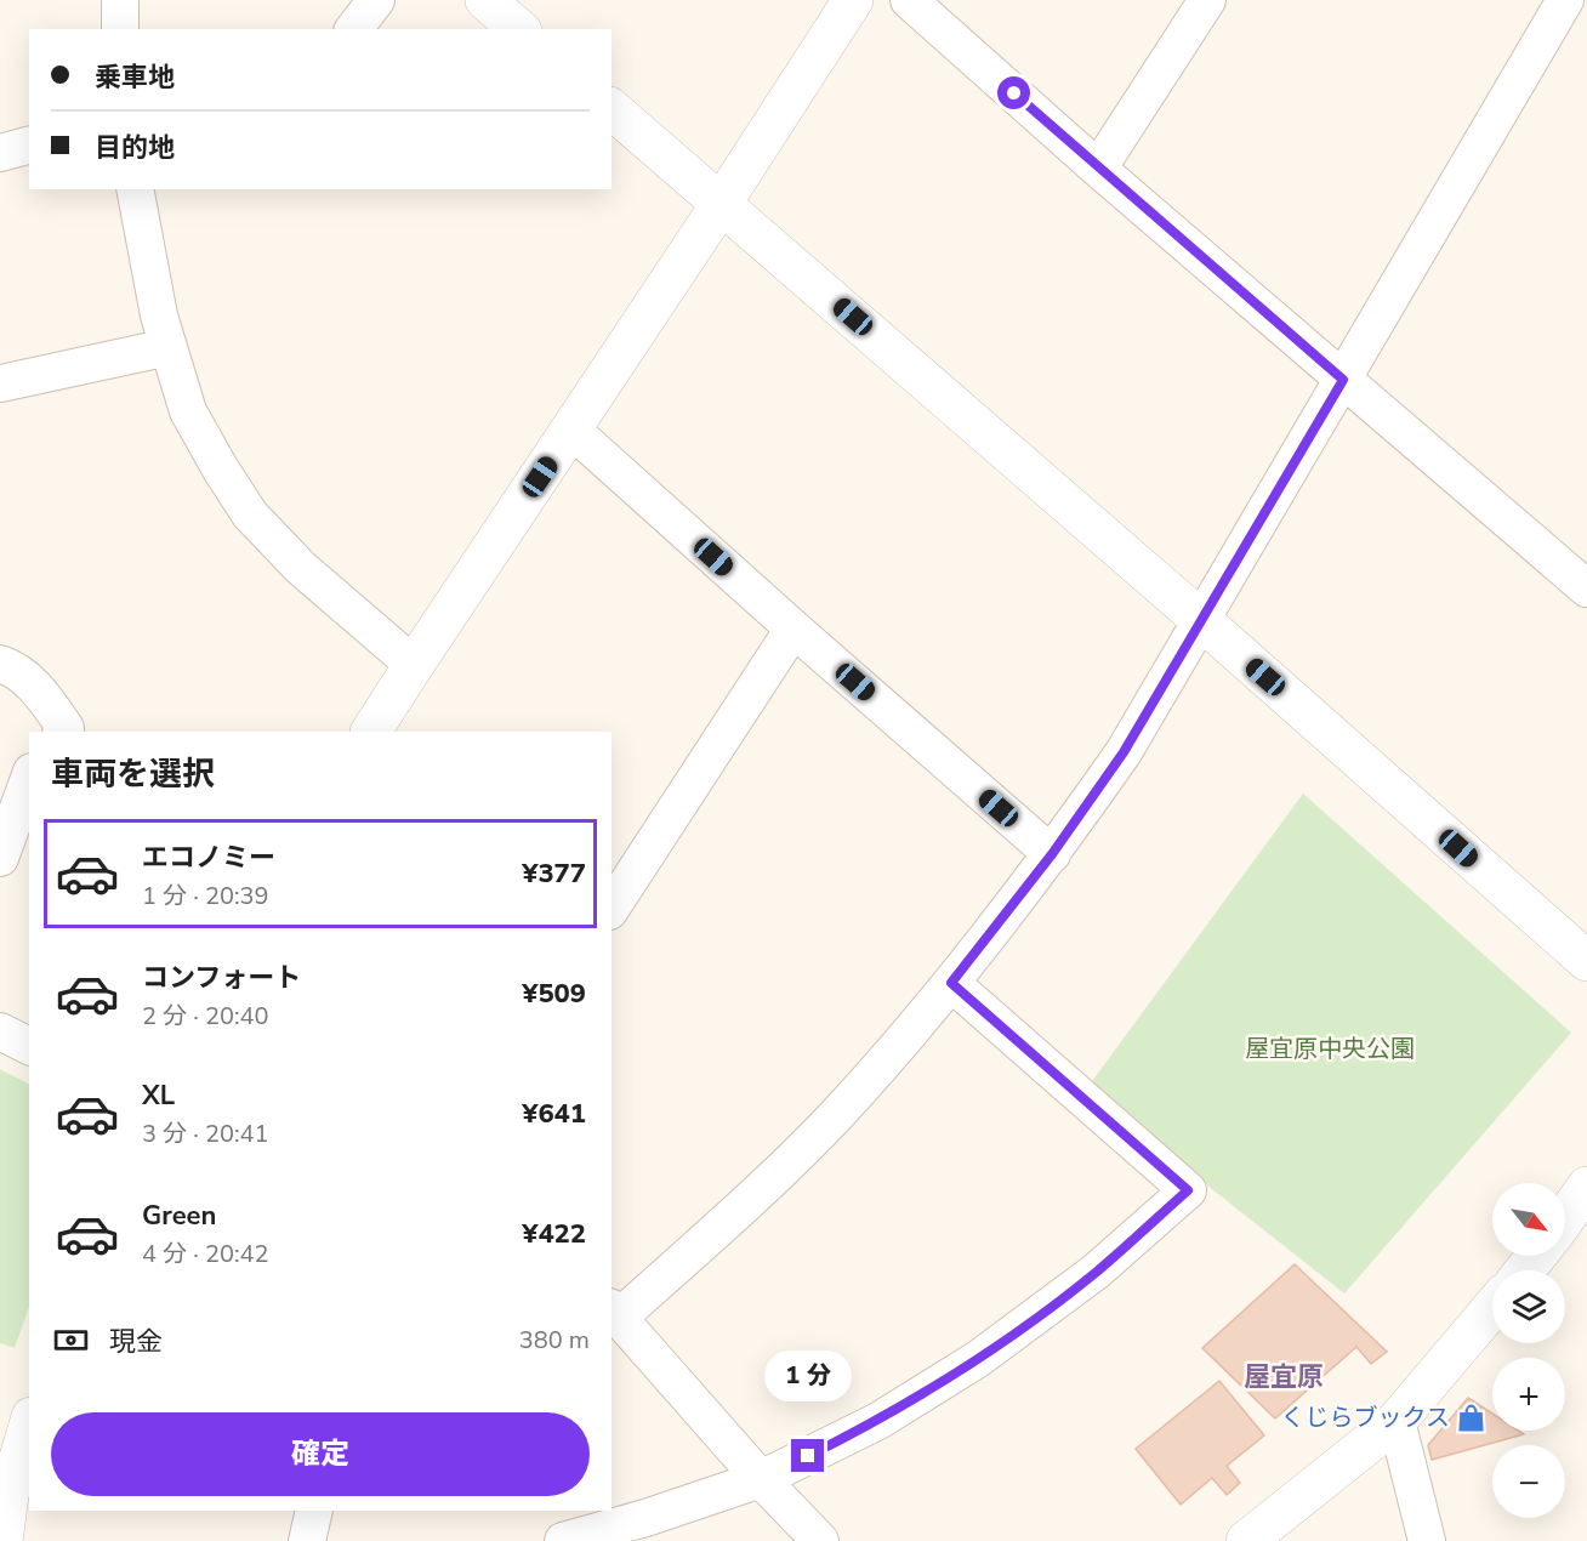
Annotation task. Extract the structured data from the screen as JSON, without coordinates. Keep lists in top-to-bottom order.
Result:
{
  "districts": ["屋宜原"],
  "parks": ["屋宜原中央公園"],
  "places": {
    "shop": ["くじらブックス"]
  },
  "north": "bottom right",
  "page": {
    "banner": ["乗車地", "目的地"],
    "heading": "車両を選択",
    "list": [
      {
        "name": "エコノミー",
        "note": "1 分 · 20:39",
        "value": "¥377"
      },
      {
        "name": "コンフォート",
        "note": "2 分 · 20:40",
        "value": "¥509"
      },
      {
        "name": "XL",
        "note": "3 分 · 20:41",
        "value": "¥641"
      },
      {
        "name": "Green",
        "note": "4 分 · 20:42",
        "value": "¥422"
      }
    ],
    "map_buttons": ["+", "−"],
    "pay": ["現金", "380 m"],
    "bubble": "1 分",
    "buttons": "確定"
  }
}
